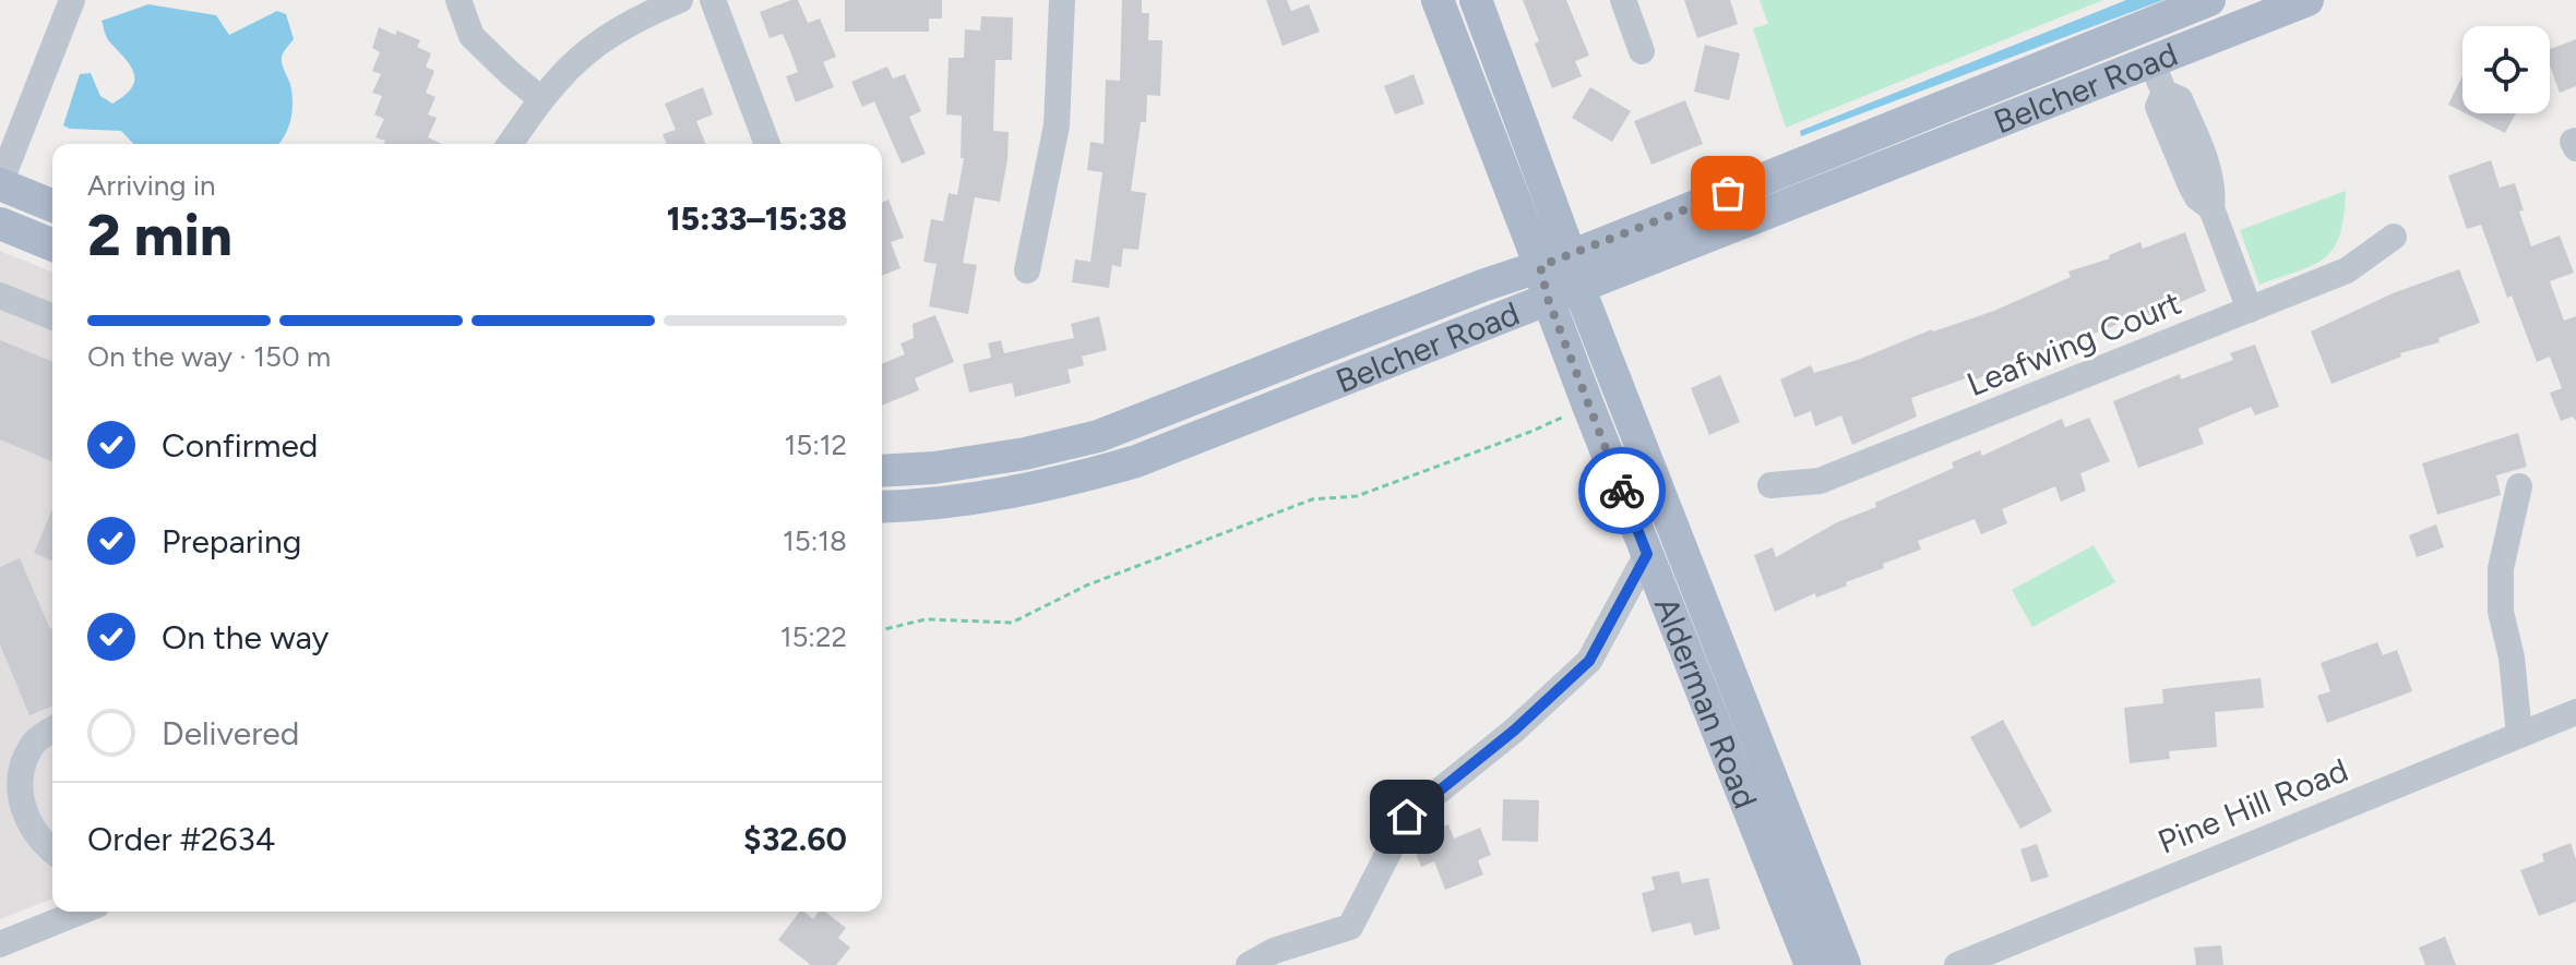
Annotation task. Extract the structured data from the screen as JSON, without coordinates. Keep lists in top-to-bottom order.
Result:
{
  "streets": {
    "main road": ["Belcher Road", "Alderman Road"],
    "street": ["Leafwing Court", "Pine Hill Road"]
  },
  "crossings": [
    ["Belcher Road", "Alderman Road"]
  ],
  "page": {
    "heading": ["2 min", "Arriving in", "15:33–15:38"],
    "panel": ["Order #2634", "$32.60"],
    "bar": "On the way · 150 m",
    "list": [
      ["Confirmed", "15:12"],
      ["Preparing", "15:18"],
      ["On the way", "15:22"],
      "Delivered"
    ]
  }
}
